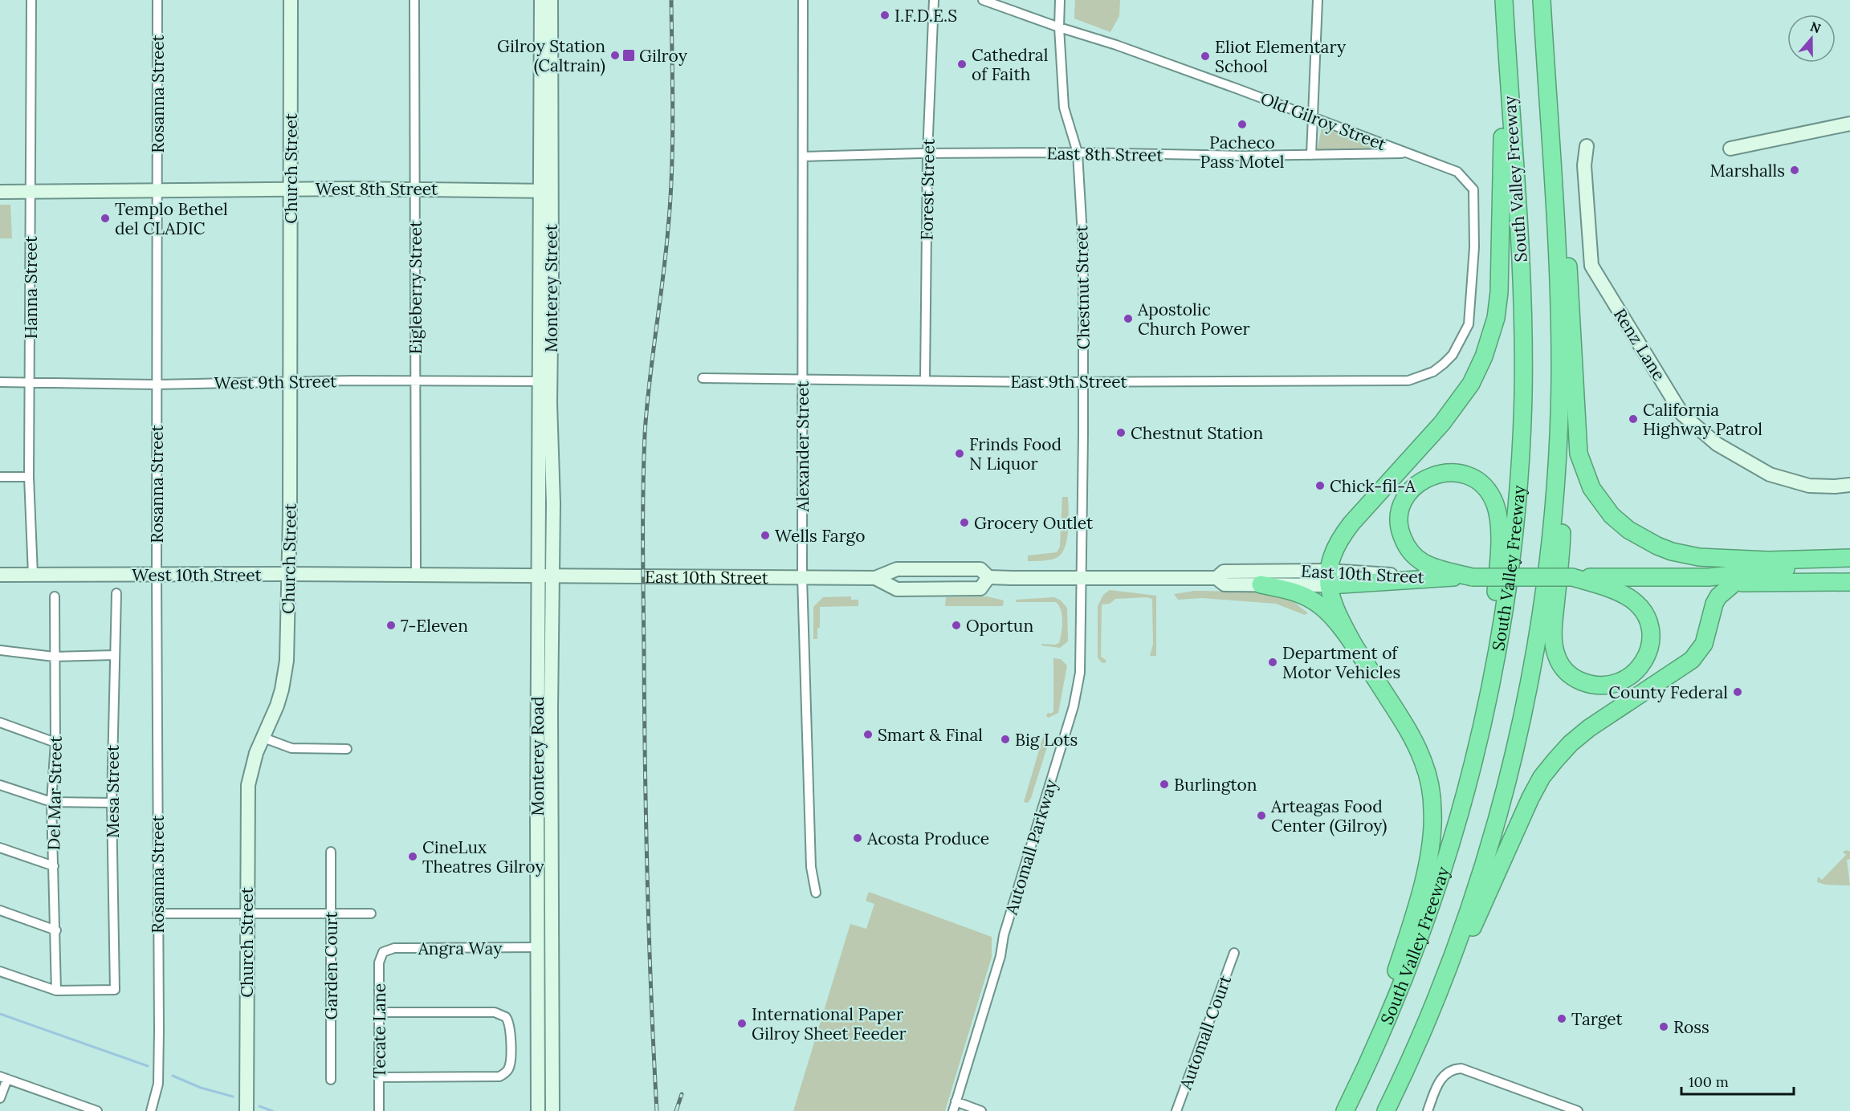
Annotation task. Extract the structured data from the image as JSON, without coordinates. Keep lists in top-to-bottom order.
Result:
{
  "streets": {
    "highway": ["South Valley Freeway", "East 10th Street"],
    "main road": [
      "Church Street",
      "West 8th Street",
      "Monterey Street",
      "Renz Lane",
      "West 10th Street",
      "Monterey Road"
    ],
    "street": [
      "Rosanna Street",
      "Old Gilroy Street",
      "East 8th Street",
      "Forest Street",
      "Hanna Street",
      "Eigleberry Street",
      "Chestnut Street",
      "East 9th Street",
      "West 9th Street",
      "Alexander Street",
      "Mesa Street",
      "Del Mar Street",
      "Automall Parkway",
      "Angra Way",
      "Garden Court",
      "Tecate Lane",
      "Automall Court"
    ]
  },
  "crossings": [
    ["Rosanna Street", "West 8th Street"],
    ["Rosanna Street", "West 9th Street"],
    ["Rosanna Street", "West 10th Street"],
    ["Old Gilroy Street", "East 8th Street"],
    ["Old Gilroy Street", "Chestnut Street"],
    ["Old Gilroy Street", "East 9th Street"],
    ["East 8th Street", "Forest Street"],
    ["East 8th Street", "Chestnut Street"],
    ["East 8th Street", "Alexander Street"],
    ["Church Street", "West 8th Street"],
    ["Church Street", "West 9th Street"],
    ["Church Street", "West 10th Street"],
    ["West 8th Street", "Hanna Street"],
    ["West 8th Street", "Eigleberry Street"],
    ["West 8th Street", "Monterey Street"],
    ["Forest Street", "East 9th Street"],
    ["Hanna Street", "West 9th Street"],
    ["Hanna Street", "West 10th Street"],
    ["Eigleberry Street", "West 9th Street"],
    ["Eigleberry Street", "West 10th Street"],
    ["Chestnut Street", "East 9th Street"],
    ["Chestnut Street", "East 10th Street"],
    ["Chestnut Street", "Automall Parkway"],
    ["Monterey Street", "West 9th Street"],
    ["Monterey Street", "East 10th Street"],
    ["Monterey Street", "West 10th Street"],
    ["Monterey Street", "Monterey Road"],
    ["East 9th Street", "Alexander Street"],
    ["Alexander Street", "East 10th Street"],
    ["East 10th Street", "West 10th Street"],
    ["East 10th Street", "Monterey Road"],
    ["East 10th Street", "Automall Parkway"],
    ["West 10th Street", "Monterey Road"],
    ["Monterey Road", "Angra Way"],
    ["Mesa Street", "Del Mar Street"],
    ["Angra Way", "Tecate Lane"]
  ],
  "places": {
    "other": [
      "I.F.D.E.S",
      "Gilroy Station (Caltrain)",
      "Eliot Elementary School",
      "Cathedral of Faith",
      "Pacheco Pass Motel",
      "Marshalls",
      "Templo Bethel del CLADIC",
      "Apostolic Church Power",
      "California Highway Patrol",
      "Chestnut Station",
      "Frinds Food N Liquor",
      "Chick-fil-A",
      "Grocery Outlet",
      "Wells Fargo",
      "7-Eleven",
      "Oportun",
      "Department of Motor Vehicles",
      "County Federal",
      "Smart & Final",
      "Big Lots",
      "Burlington",
      "Arteagas Food Center (Gilroy)",
      "Acosta Produce",
      "CineLux Theatres Gilroy",
      "Target",
      "International Paper Gilroy Sheet Feeder",
      "Ross"
    ],
    "transit": ["Gilroy"]
  },
  "scale_bar": "100 m",
  "north": "top"
}
